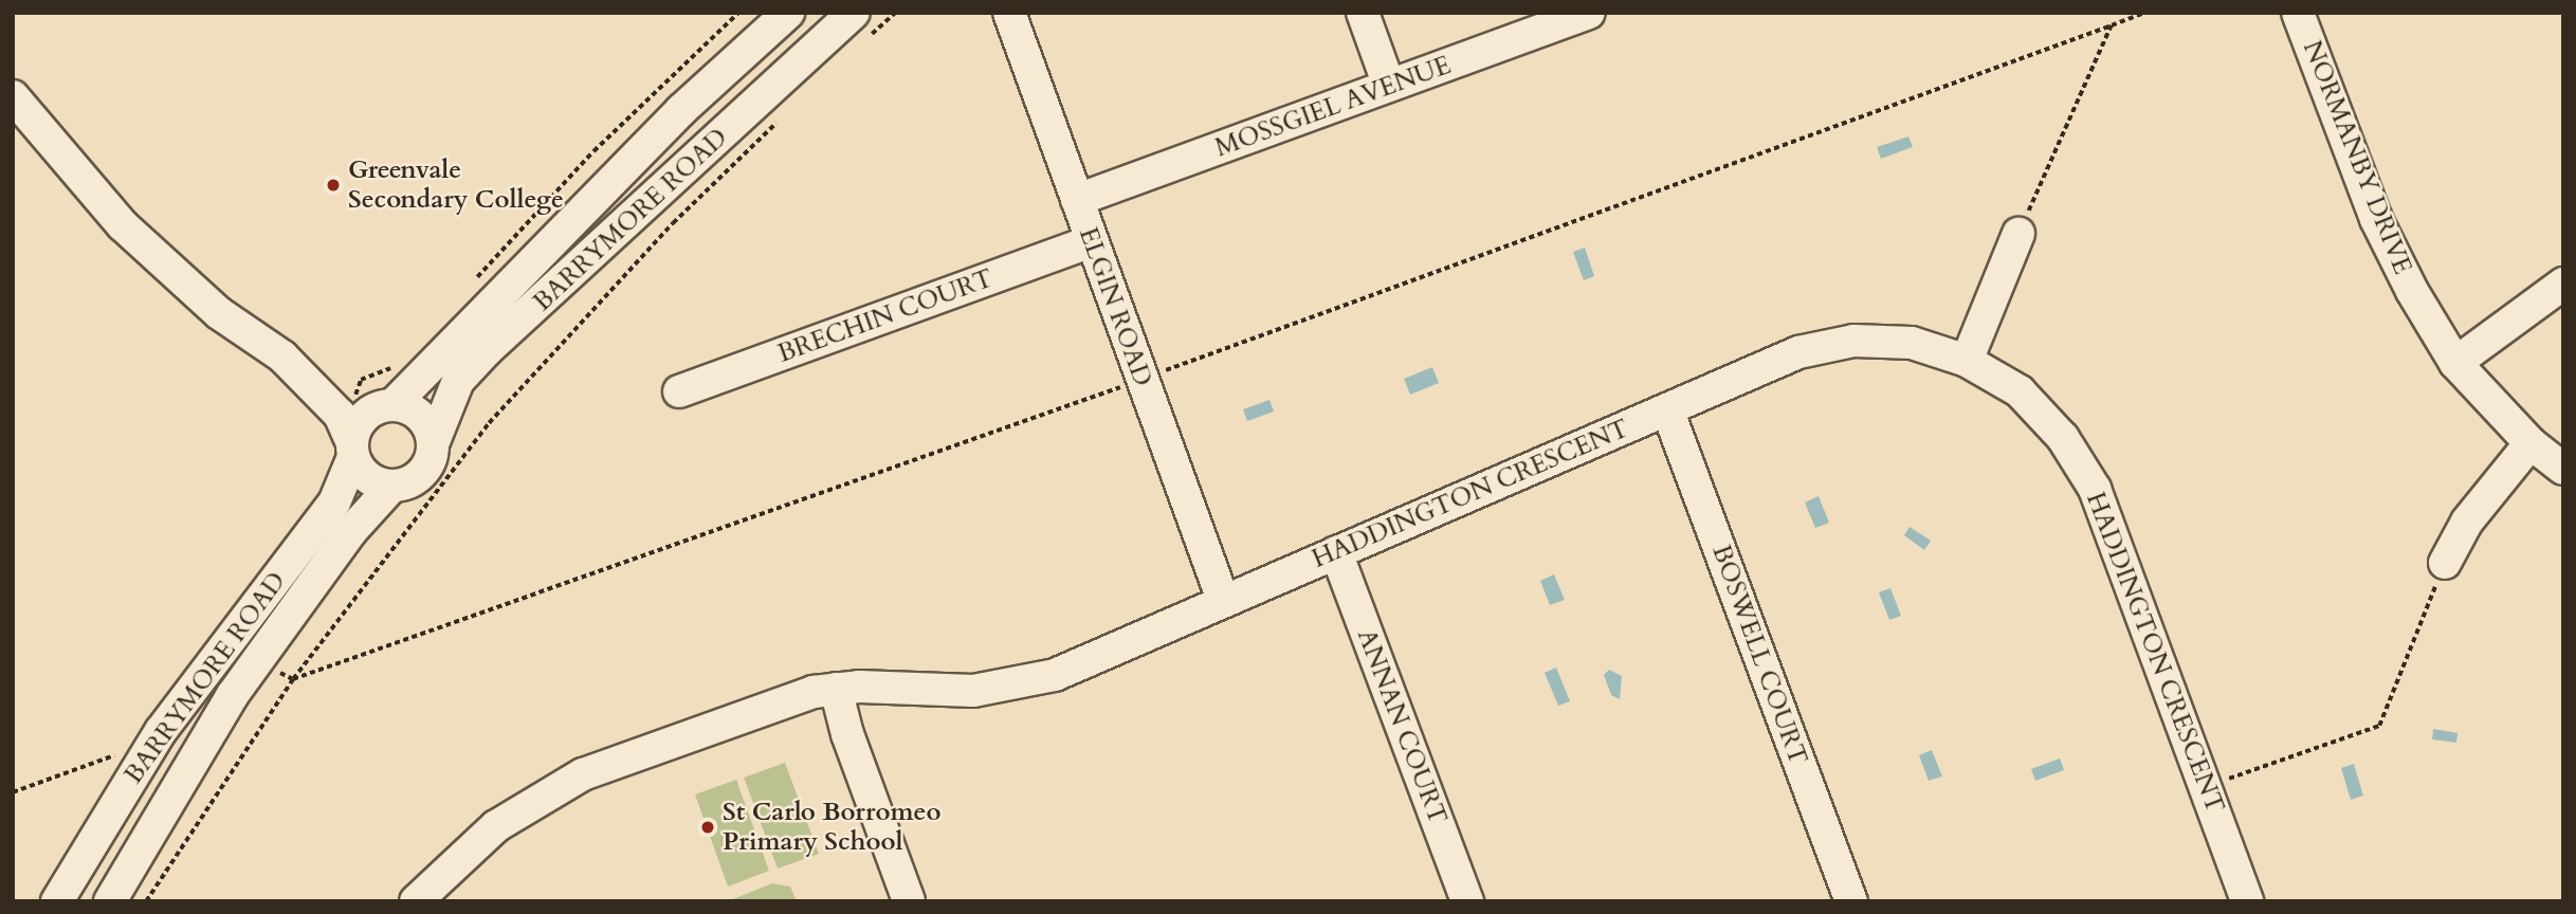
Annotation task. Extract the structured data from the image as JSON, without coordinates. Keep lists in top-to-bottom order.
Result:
{
  "streets": {
    "street": [
      "MOSSGIEL AVENUE",
      "NORMANBY DRIVE",
      "BARRYMORE ROAD",
      "ELGIN ROAD",
      "BRECHIN COURT",
      "HADDINGTON CRESCENT",
      "BOSWELL COURT",
      "ANNAN COURT"
    ]
  },
  "crossings": [
    ["MOSSGIEL AVENUE", "ELGIN ROAD"],
    ["ELGIN ROAD", "BRECHIN COURT"],
    ["ELGIN ROAD", "HADDINGTON CRESCENT"],
    ["HADDINGTON CRESCENT", "BOSWELL COURT"],
    ["HADDINGTON CRESCENT", "ANNAN COURT"]
  ],
  "places": ["Greenvale Secondary College", "St Carlo Borromeo Primary School"]
}
